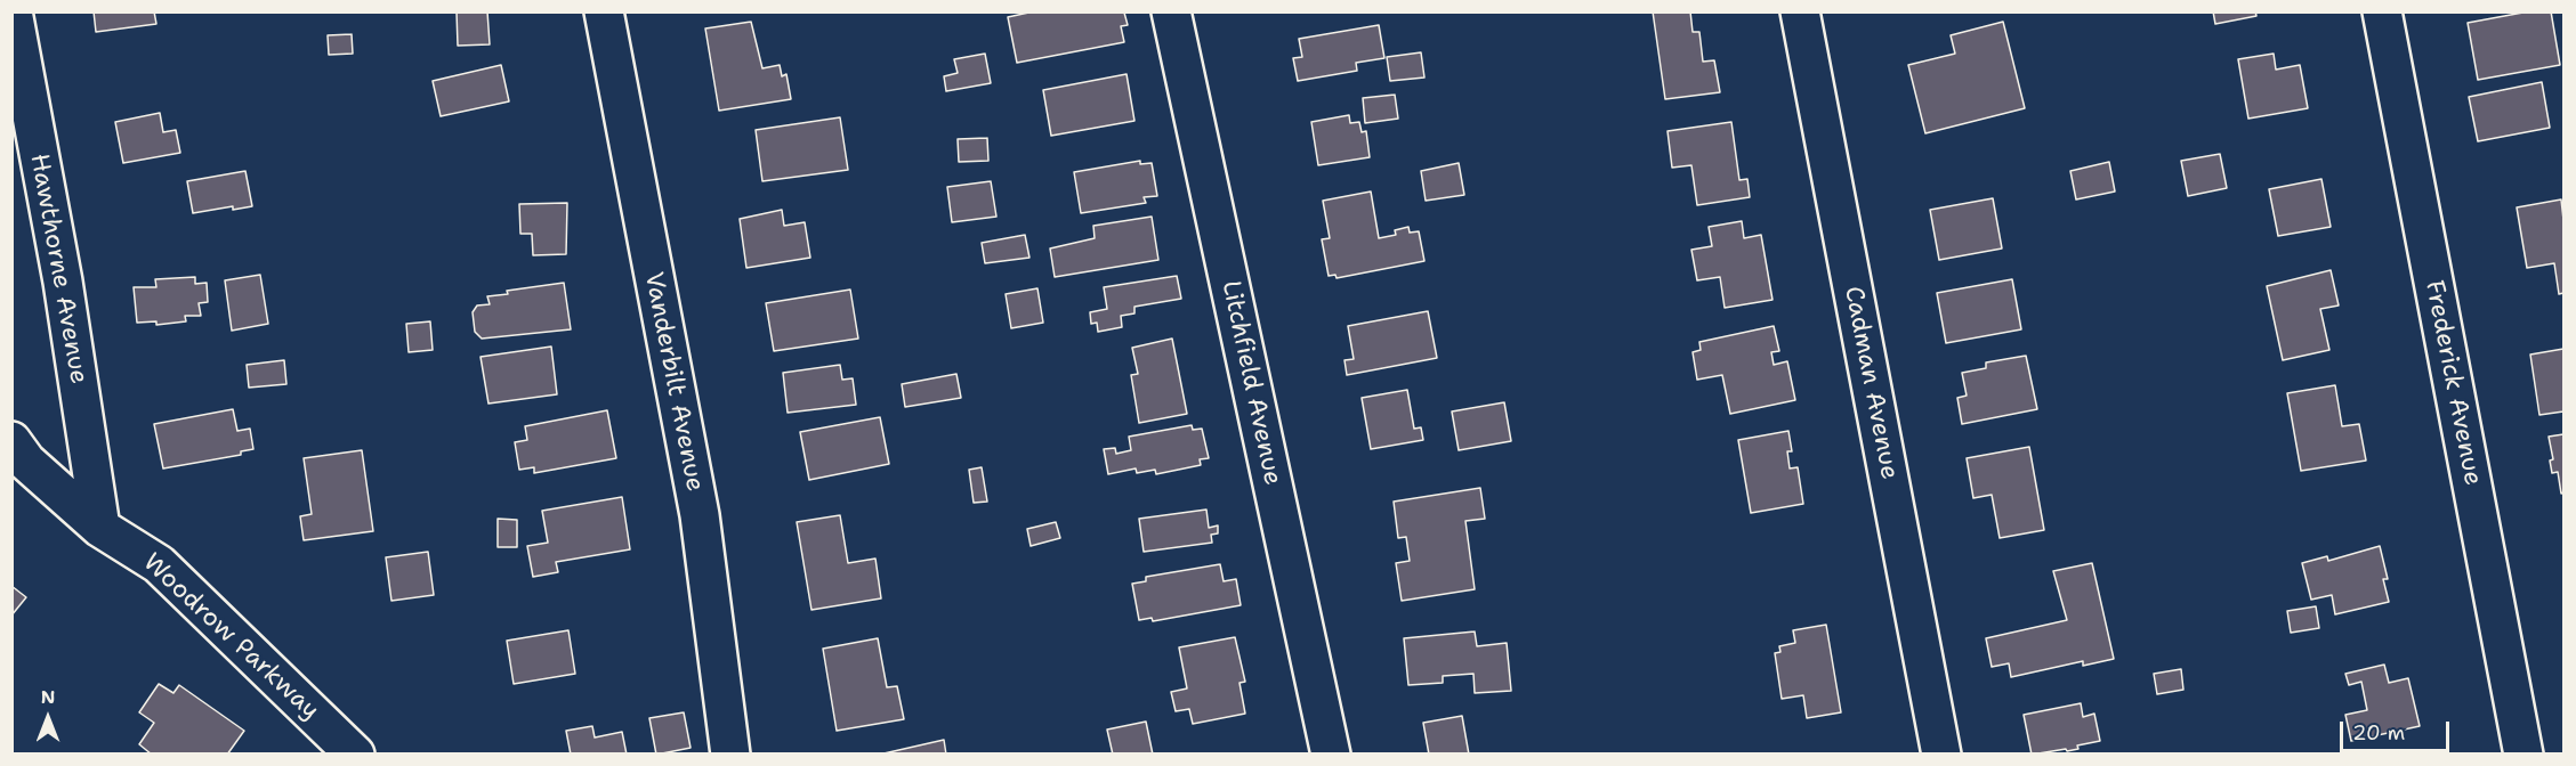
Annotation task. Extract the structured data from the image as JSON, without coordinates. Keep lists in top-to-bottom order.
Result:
{
  "streets": {
    "street": [
      "Hawthorne Avenue",
      "Vanderbilt Avenue",
      "Litchfield Avenue",
      "Cadman Avenue",
      "Frederick Avenue",
      "Woodrow Parkway"
    ]
  },
  "crossings": [
    ["Hawthorne Avenue", "Woodrow Parkway"]
  ],
  "scale_bar": "20 m",
  "north": "top"
}
